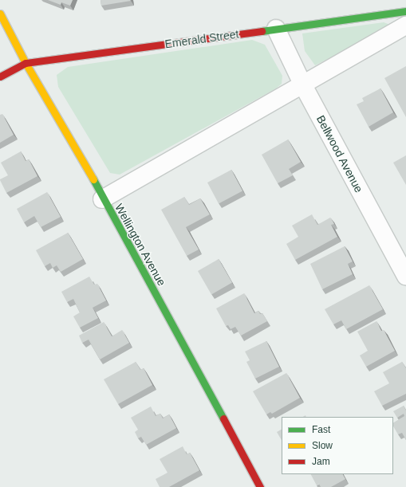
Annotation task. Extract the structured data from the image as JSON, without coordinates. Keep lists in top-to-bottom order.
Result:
{
  "streets": {
    "street": ["Emerald Street", "Bellwood Avenue", "Wellington Avenue"]
  },
  "crossings": [
    ["Emerald Street", "Bellwood Avenue"],
    ["Emerald Street", "Wellington Avenue"]
  ],
  "legend": ["Fast", "Slow", "Jam"]
}
